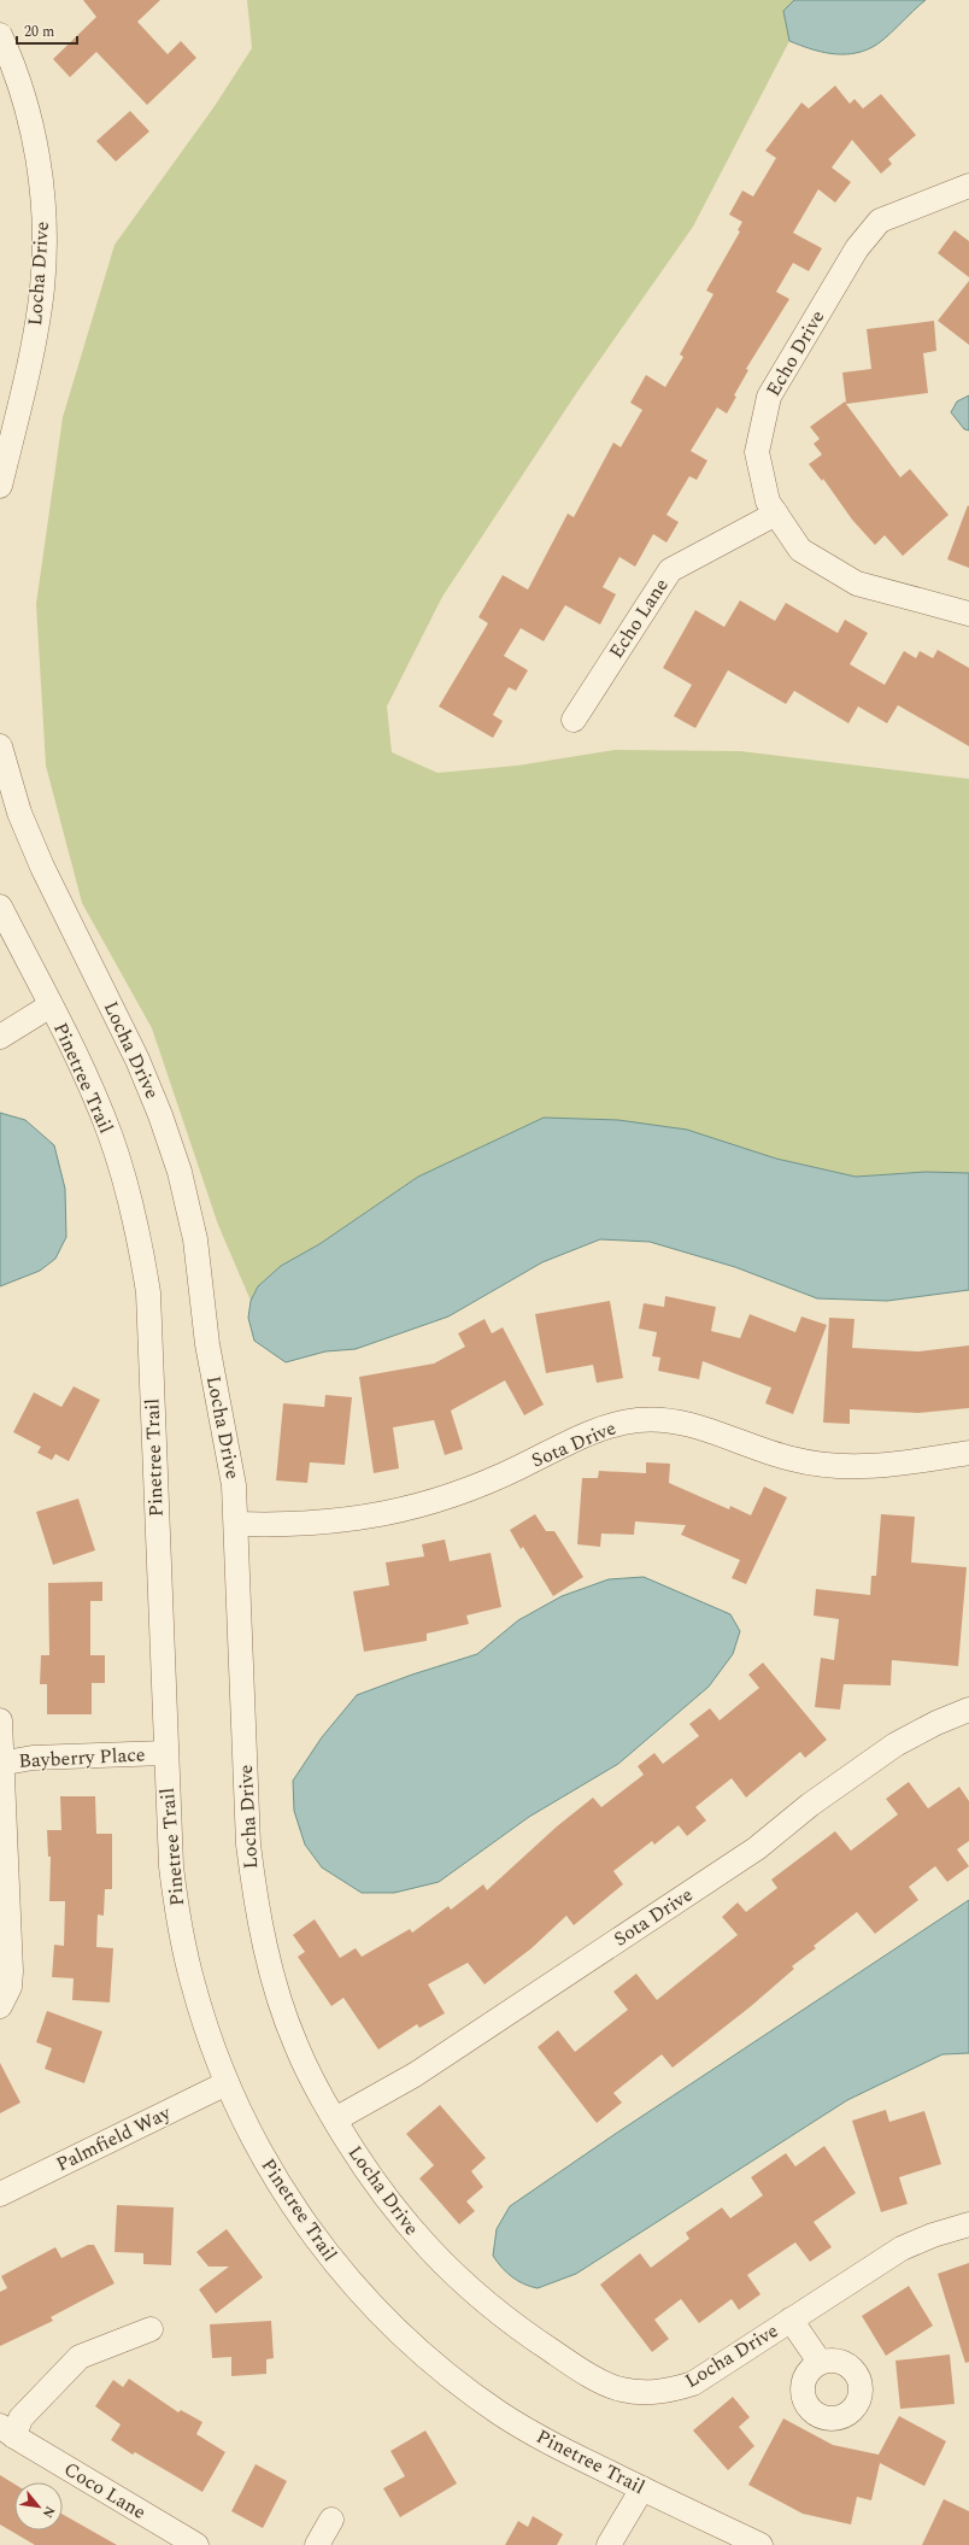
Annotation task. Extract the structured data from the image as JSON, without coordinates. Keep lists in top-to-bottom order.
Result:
{
  "streets": {
    "street": [
      "Locha Drive",
      "Echo Drive",
      "Echo Lane",
      "Pinetree Trail",
      "Sota Drive",
      "Bayberry Place",
      "Palmfield Way",
      "Coco Lane"
    ]
  },
  "crossings": [
    ["Locha Drive", "Sota Drive"],
    ["Echo Drive", "Echo Lane"],
    ["Pinetree Trail", "Bayberry Place"],
    ["Pinetree Trail", "Palmfield Way"]
  ],
  "scale_bar": "20 m",
  "north": "bottom right"
}
